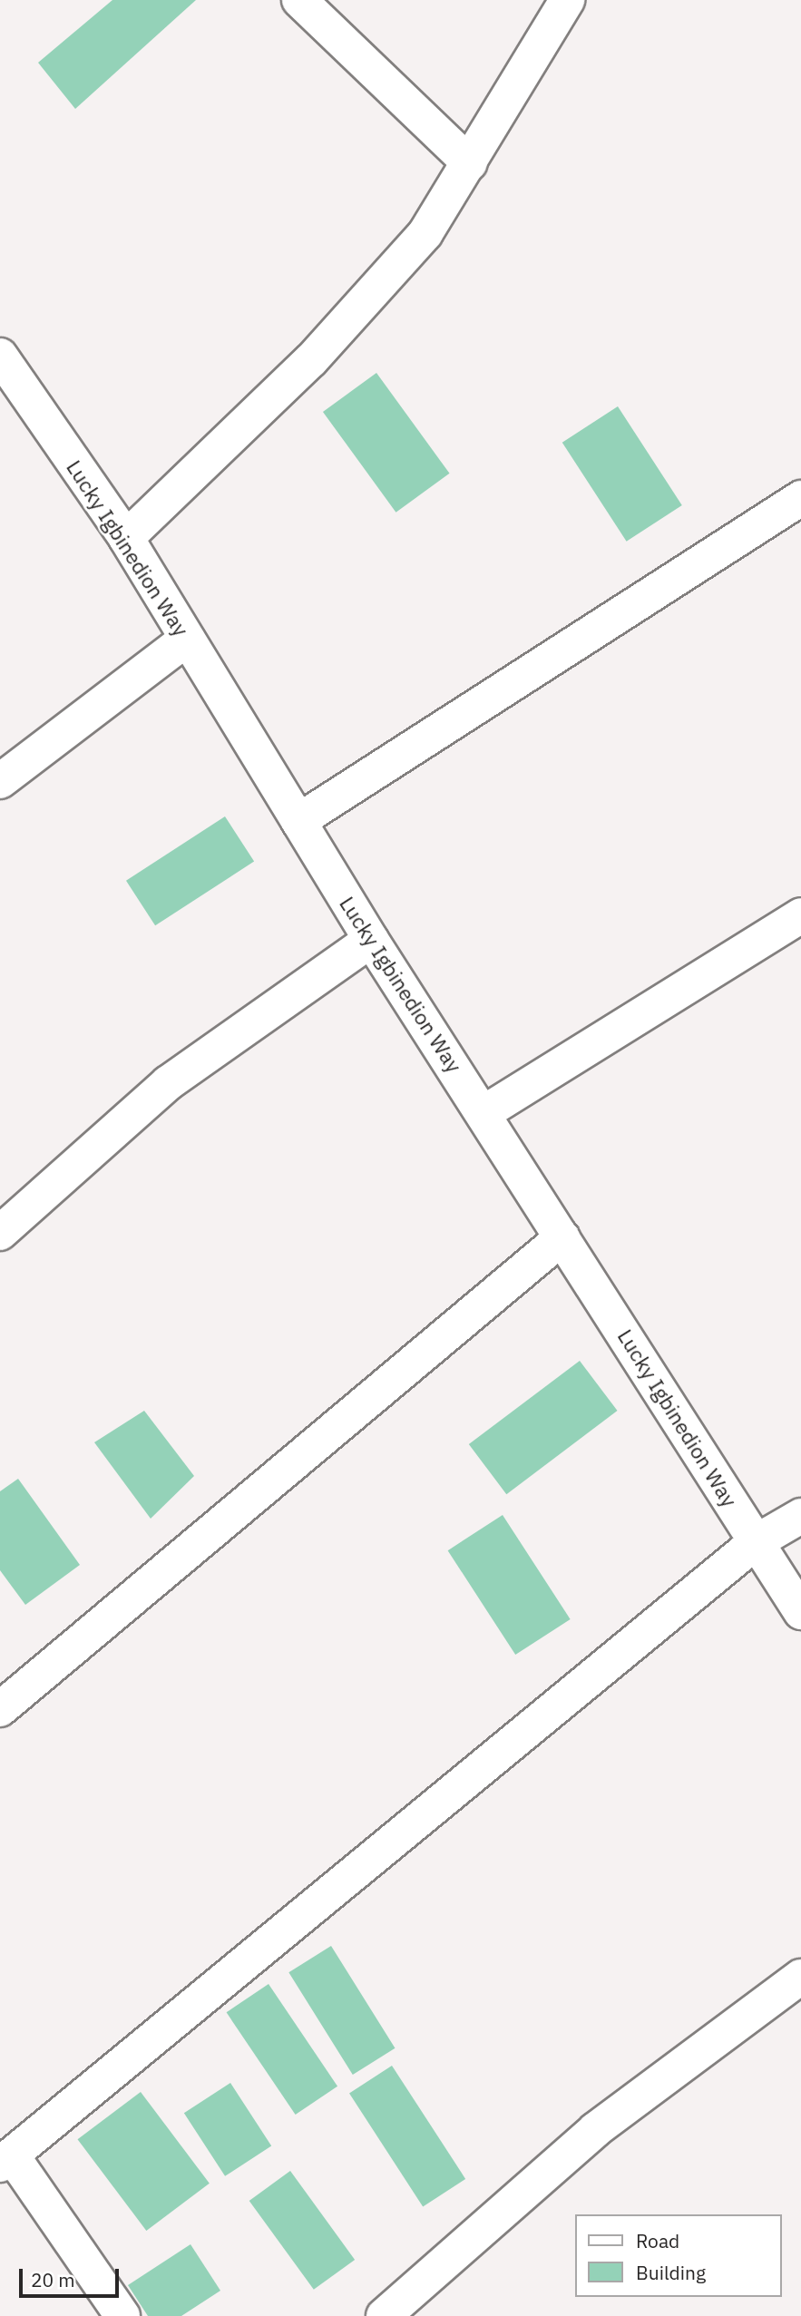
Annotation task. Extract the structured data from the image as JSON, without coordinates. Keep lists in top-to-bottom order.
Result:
{
  "streets": {
    "street": ["Lucky Igbinedion Way"]
  },
  "legend": ["Road", "Building"],
  "scale_bar": "20 m"
}
